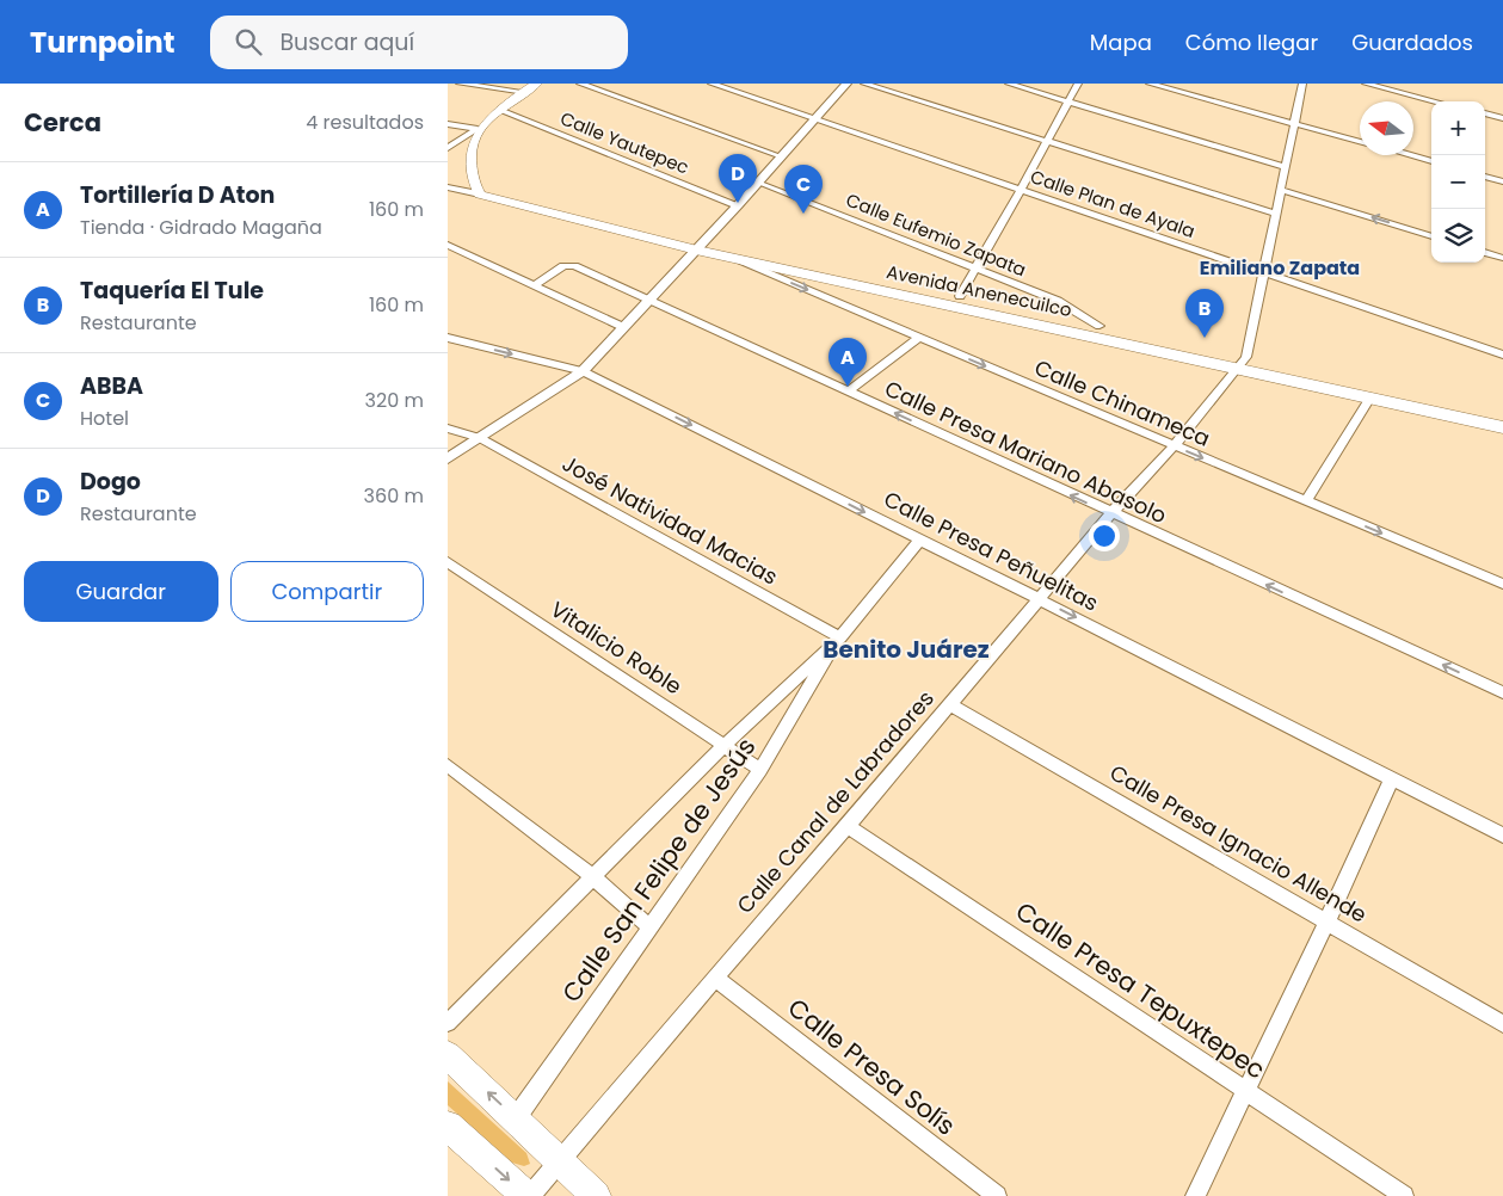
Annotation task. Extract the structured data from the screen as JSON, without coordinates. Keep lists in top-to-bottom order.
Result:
{
  "streets": {
    "main road": ["Avenida Anenecuilco"],
    "street": [
      "Calle Yautepec",
      "Calle Plan de Ayala",
      "Calle Eufemio Zapata",
      "Calle Chinameca",
      "Calle Presa Mariano Abasolo",
      "José Natividad Macias",
      "Calle Presa Peñuelitas",
      "Vitalicio Roble",
      "Calle Canal de Labradores",
      "Calle Presa Ignacio Allende",
      "Calle San Felipe de Jesús",
      "Calle Presa Tepuxtepec",
      "Calle Presa Solís"
    ]
  },
  "crossings": [
    ["Calle Eufemio Zapata", "Avenida Anenecuilco"],
    ["Avenida Anenecuilco", "Calle Chinameca"],
    ["Avenida Anenecuilco", "Calle Canal de Labradores"],
    ["Calle Chinameca", "Calle Canal de Labradores"],
    ["Calle Presa Mariano Abasolo", "Calle Canal de Labradores"],
    ["José Natividad Macias", "Calle San Felipe de Jesús"],
    ["Calle Presa Peñuelitas", "Calle Canal de Labradores"],
    ["Calle Presa Peñuelitas", "Calle San Felipe de Jesús"],
    ["Vitalicio Roble", "Calle San Felipe de Jesús"],
    ["Calle Canal de Labradores", "Calle Presa Ignacio Allende"],
    ["Calle Canal de Labradores", "Calle Presa Tepuxtepec"],
    ["Calle Canal de Labradores", "Calle Presa Solís"]
  ],
  "one_way": ["Calle Chinameca", "Calle Presa Mariano Abasolo", "Calle Presa Peñuelitas"],
  "districts": ["Emiliano Zapata", "Benito Juárez"],
  "north": "left",
  "page": {
    "header": "Turnpoint",
    "search": "Buscar aquí",
    "nav": ["Mapa", "Cómo llegar", "Guardados"],
    "heading": ["Cerca", "4 resultados"],
    "map_buttons": ["+", "−"],
    "pins": [
      "D",
      "C",
      "B",
      "A"
    ],
    "list": [
      {
        "mark": "A",
        "name": "Tortillería D Aton",
        "note": "Tienda · Gidrado Magaña",
        "value": "160 m"
      },
      {
        "mark": "B",
        "name": "Taquería El Tule",
        "note": "Restaurante",
        "value": "160 m"
      },
      {
        "mark": "C",
        "name": "ABBA",
        "note": "Hotel",
        "value": "320 m"
      },
      {
        "mark": "D",
        "name": "Dogo",
        "note": "Restaurante",
        "value": "360 m"
      }
    ],
    "buttons": ["Guardar", "Compartir"]
  }
}
